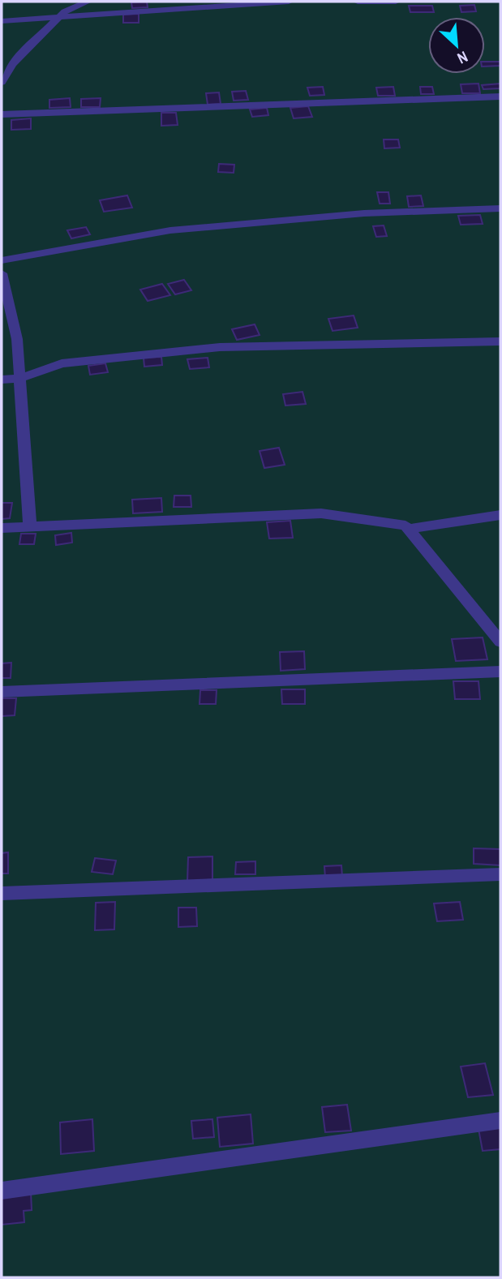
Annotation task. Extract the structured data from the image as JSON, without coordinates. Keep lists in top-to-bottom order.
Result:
{
  "north": "bottom right"
}
